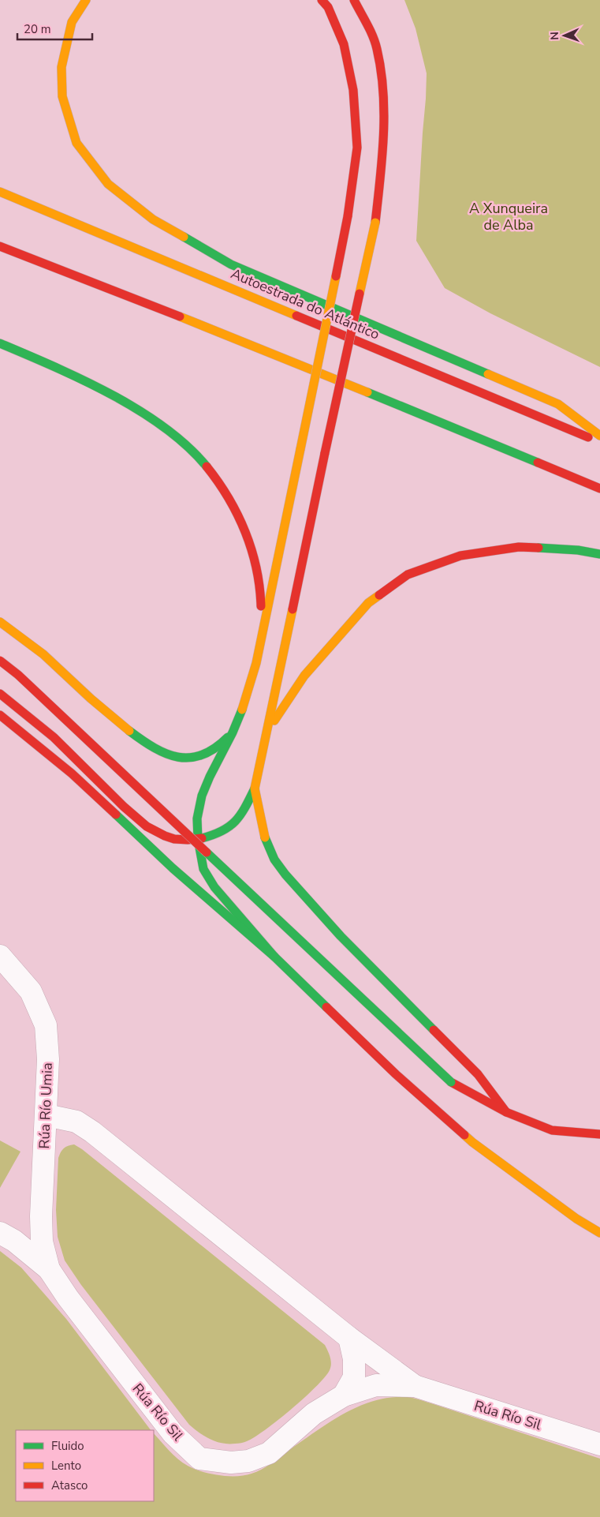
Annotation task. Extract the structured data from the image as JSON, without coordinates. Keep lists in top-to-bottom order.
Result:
{
  "streets": {
    "main road": ["Autoestrada do Atlántico"],
    "street": ["Rúa Río Umia", "Rúa Río Sil"]
  },
  "crossings": [
    ["Rúa Río Umia", "Rúa Río Sil"]
  ],
  "parks": ["A Xunqueira de Alba"],
  "legend": ["Fluido", "Lento", "Atasco"],
  "scale_bar": "20 m",
  "north": "left"
}
